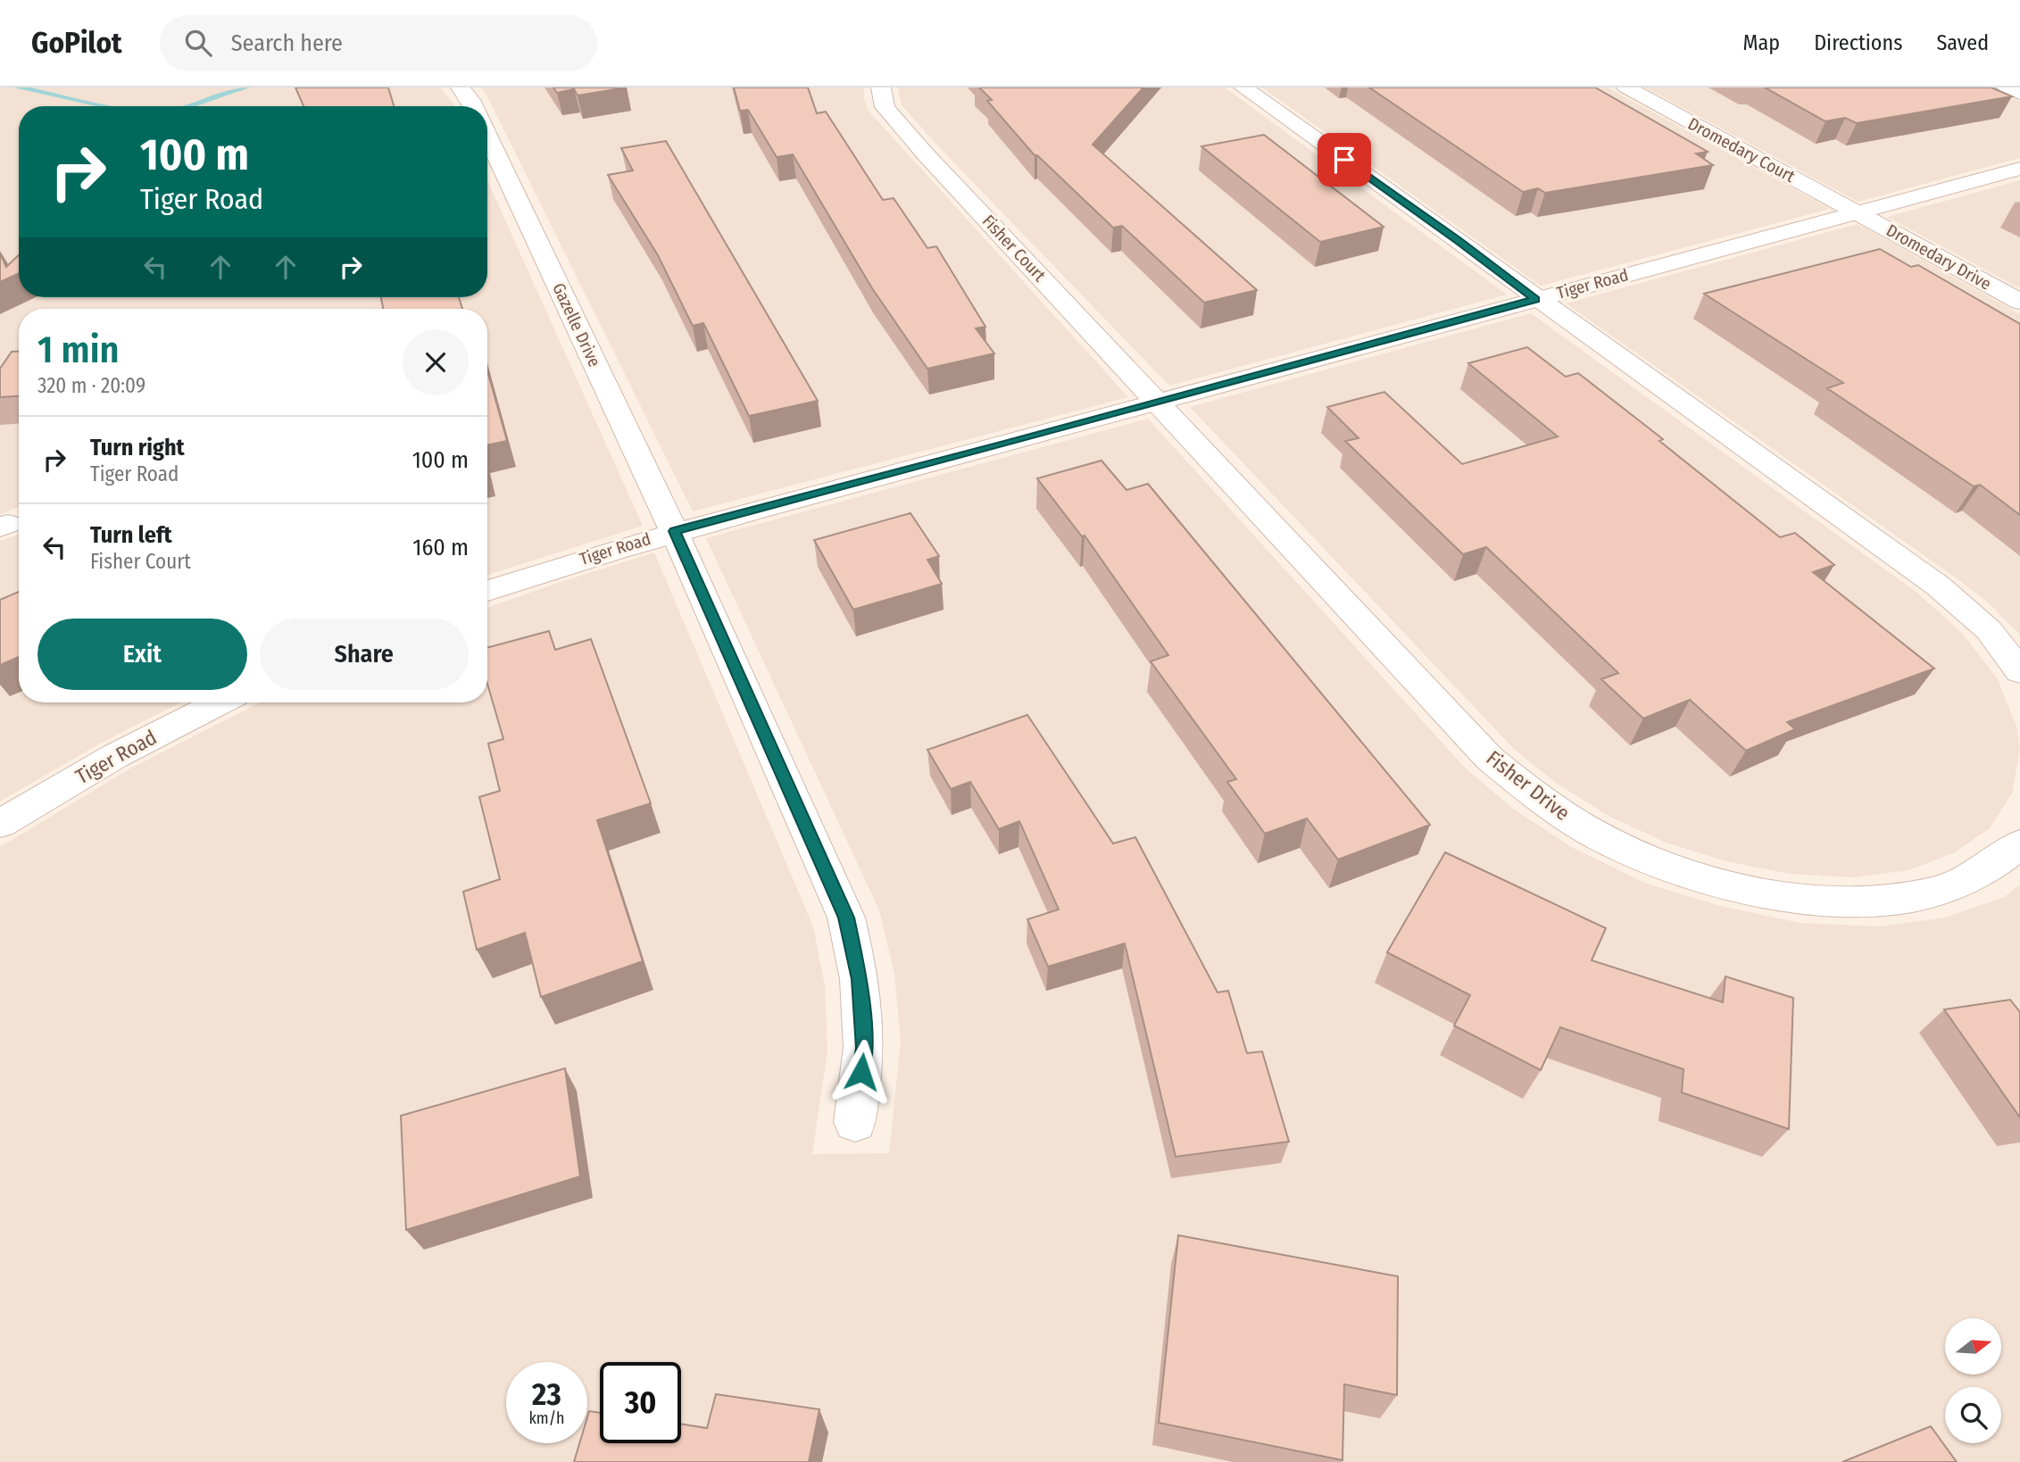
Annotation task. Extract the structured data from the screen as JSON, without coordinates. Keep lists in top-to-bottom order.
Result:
{
  "streets": {
    "street": [
      "Dromedary Court",
      "Fisher Court",
      "Dromedary Drive",
      "Tiger Road",
      "Gazelle Drive",
      "Fisher Drive"
    ]
  },
  "crossings": [
    ["Dromedary Court", "Dromedary Drive"],
    ["Dromedary Court", "Tiger Road"],
    ["Fisher Court", "Tiger Road"],
    ["Fisher Court", "Fisher Drive"],
    ["Dromedary Drive", "Tiger Road"],
    ["Tiger Road", "Gazelle Drive"],
    ["Tiger Road", "Fisher Drive"]
  ],
  "north": "right",
  "page": {
    "header": "GoPilot",
    "search": "Search here",
    "nav": ["Map", "Directions", "Saved"],
    "turn": ["100 m", "Tiger Road"],
    "heading": ["1 min", "320 m · 20:09"],
    "list": [
      {
        "name": "Turn right",
        "note": "Tiger Road",
        "value": "100 m"
      },
      {
        "name": "Turn left",
        "note": "Fisher Court",
        "value": "160 m"
      }
    ],
    "buttons": ["Exit", "Share"],
    "speed": "23 km/h",
    "limit": "30"
  }
}
